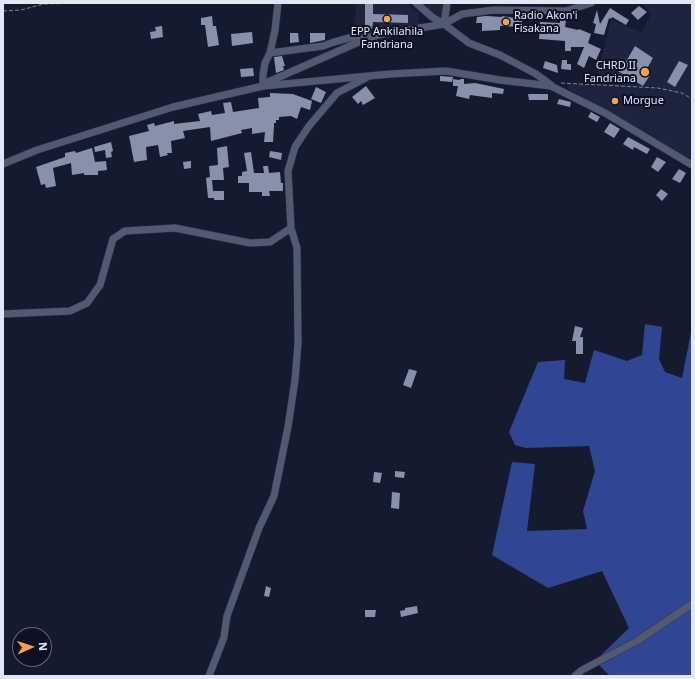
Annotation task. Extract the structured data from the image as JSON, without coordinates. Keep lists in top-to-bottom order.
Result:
{
  "places": [
    "EPP Ankilahila Fandriana",
    "Radio Akon'i Fisakana",
    "CHRD II Fandriana",
    "Morgue"
  ],
  "north": "right"
}
